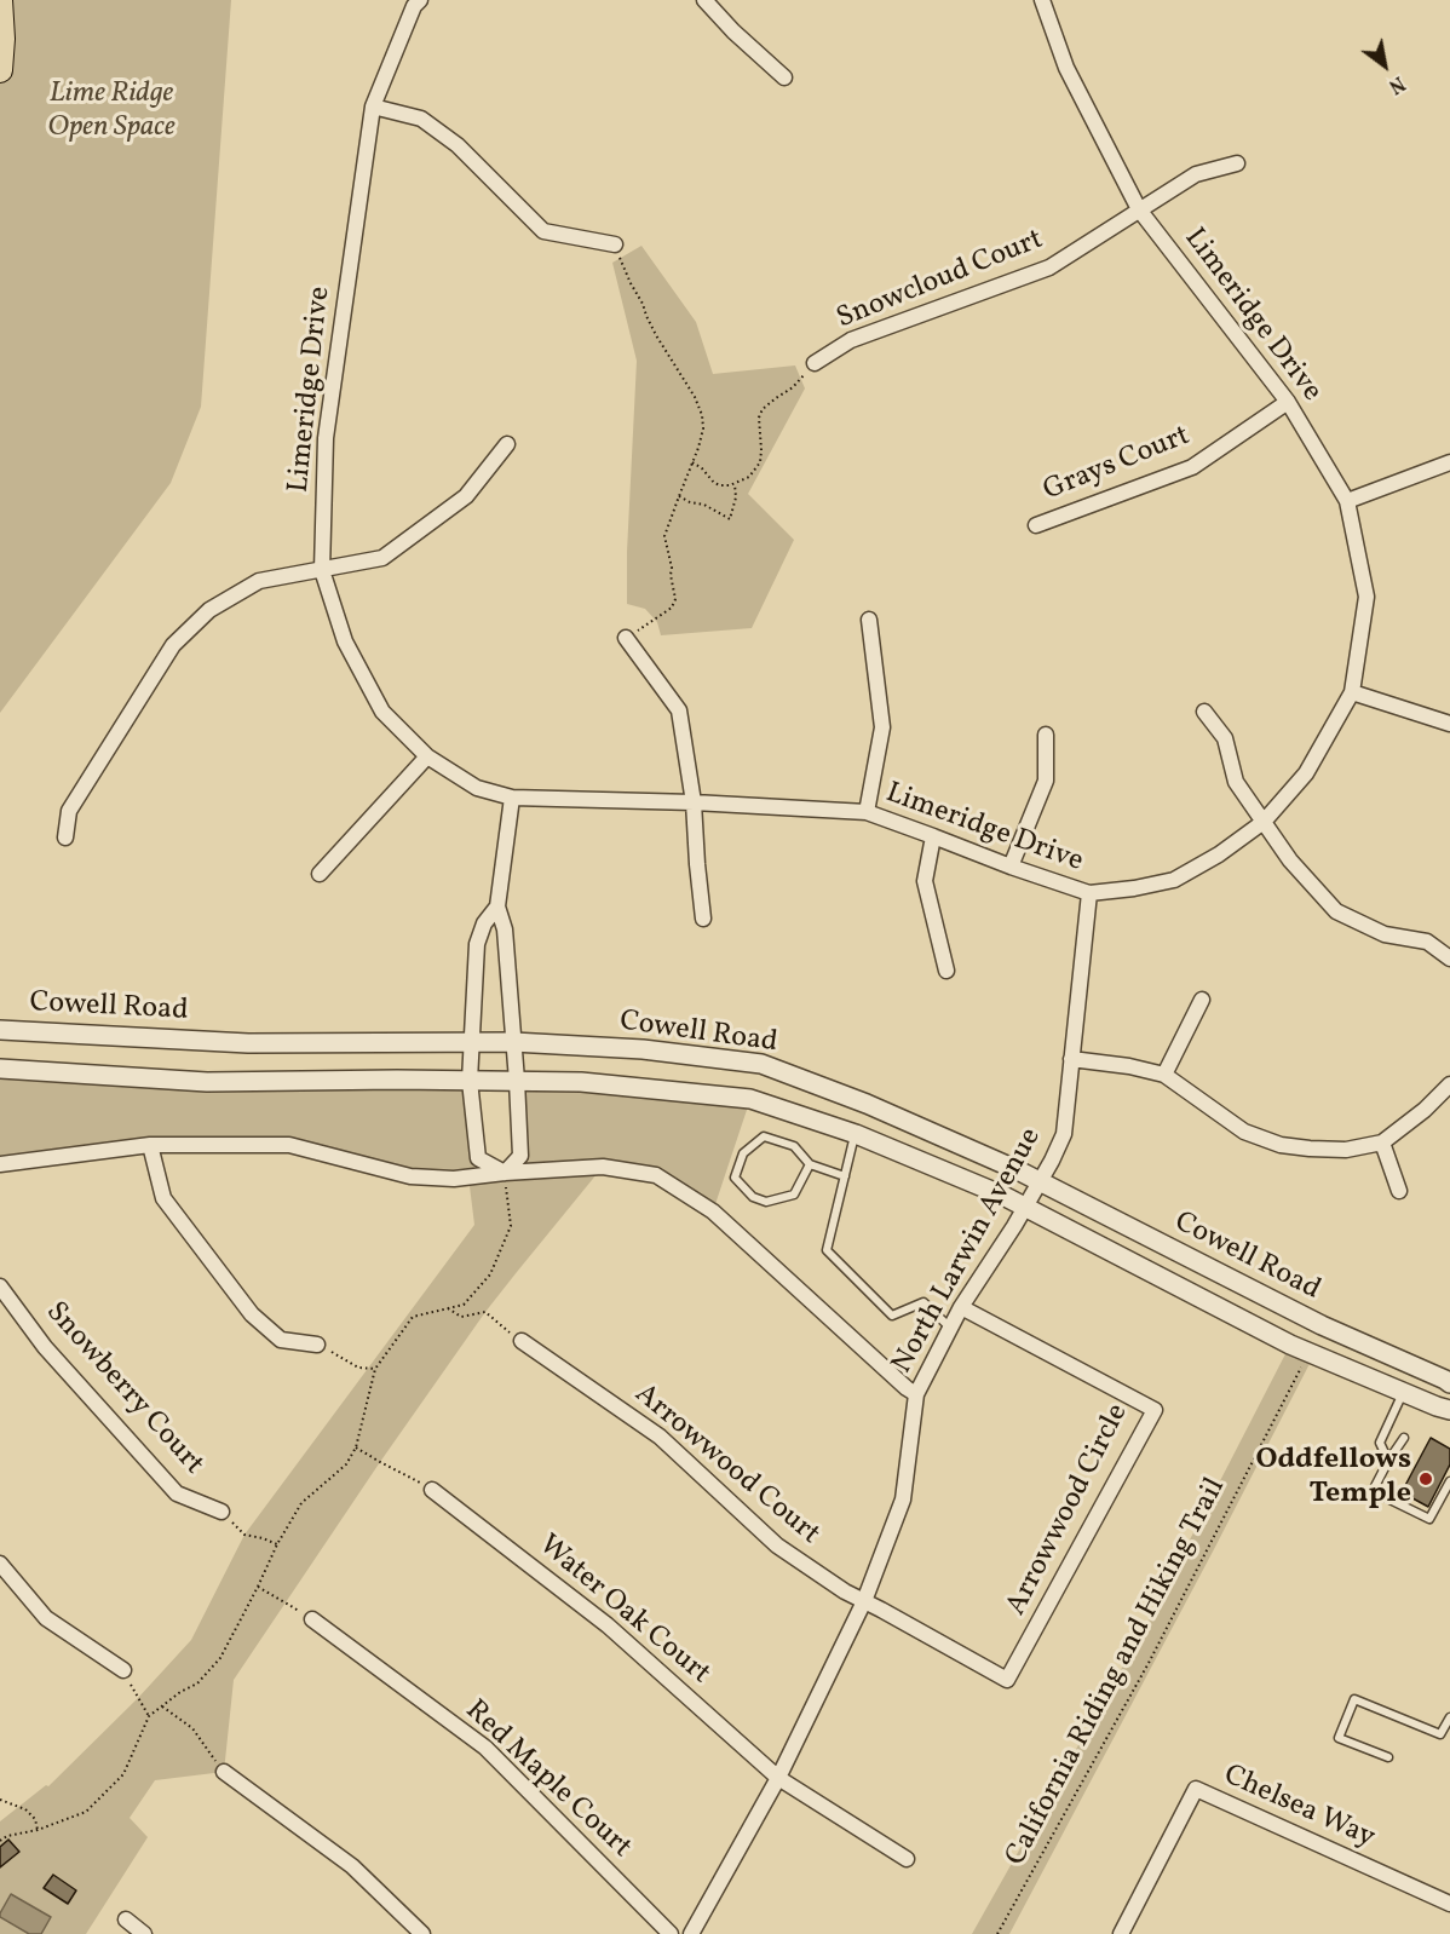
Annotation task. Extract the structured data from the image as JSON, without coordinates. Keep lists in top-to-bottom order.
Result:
{
  "streets": {
    "street": [
      "Snowcloud Court",
      "Limeridge Drive",
      "Grays Court",
      "Cowell Road",
      "North Larwin Avenue",
      "Snowberry Court",
      "Arrowwood Court",
      "Arrowwood Circle",
      "Water Oak Court",
      "Red Maple Court",
      "Chelsea Way"
    ],
    "path": ["California Riding and Hiking Trail"]
  },
  "crossings": [
    ["Snowcloud Court", "Limeridge Drive"],
    ["Limeridge Drive", "Grays Court"],
    ["Limeridge Drive", "North Larwin Avenue"],
    ["Cowell Road", "North Larwin Avenue"],
    ["Cowell Road", "California Riding and Hiking Trail"],
    ["North Larwin Avenue", "Arrowwood Court"],
    ["North Larwin Avenue", "Arrowwood Circle"],
    ["North Larwin Avenue", "Water Oak Court"],
    ["Arrowwood Court", "Arrowwood Circle"]
  ],
  "parks": ["Lime Ridge Open Space"],
  "places": ["Oddfellows Temple"],
  "north": "bottom right"
}
